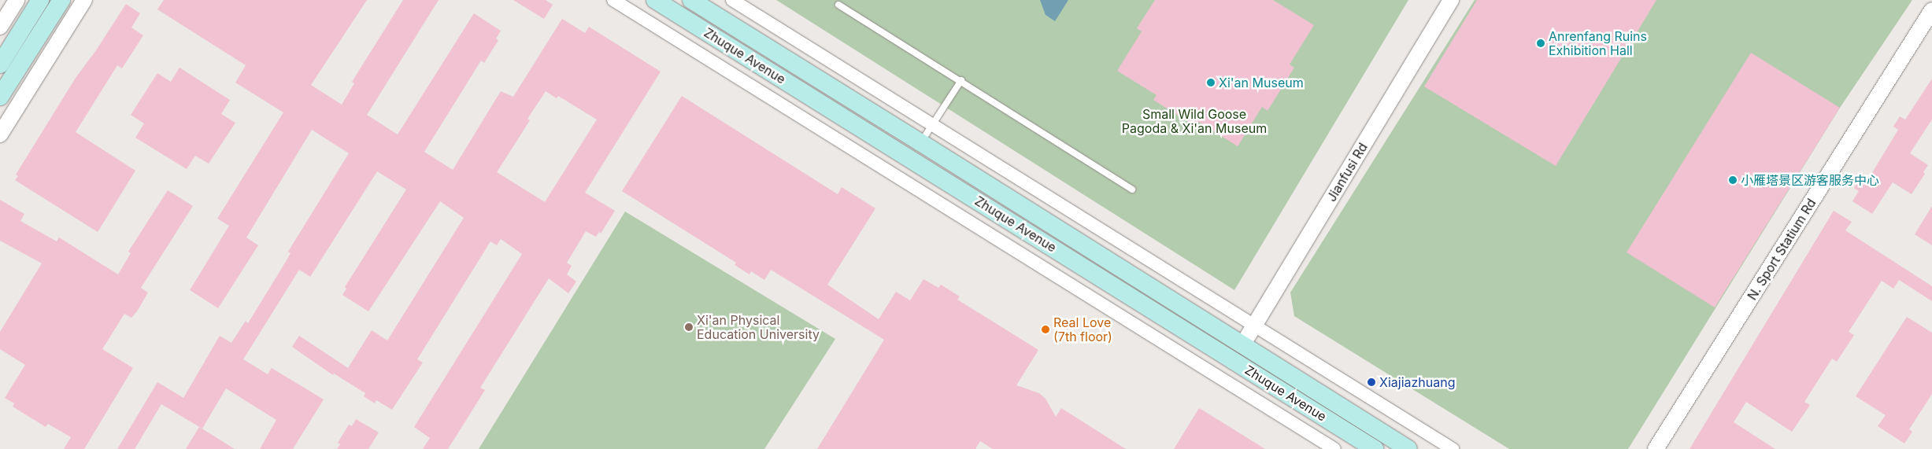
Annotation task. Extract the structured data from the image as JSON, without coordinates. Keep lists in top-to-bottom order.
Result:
{
  "streets": {
    "main road": ["Zhuque Avenue"],
    "street": ["Jianfusi Rd", "N. Sport Statium Rd"]
  },
  "crossings": [
    ["Zhuque Avenue", "Jianfusi Rd"]
  ],
  "parks": ["Small Wild Goose Pagoda & Xi'an Museum"],
  "places": [
    "Anrenfang Ruins Exhibition Hall",
    "Xi'an Museum",
    "小雁塔景区游客服务中心",
    "Xi'an Physical Education University",
    "Real Love (7th floor)",
    "Xiajiazhuang"
  ]
}
